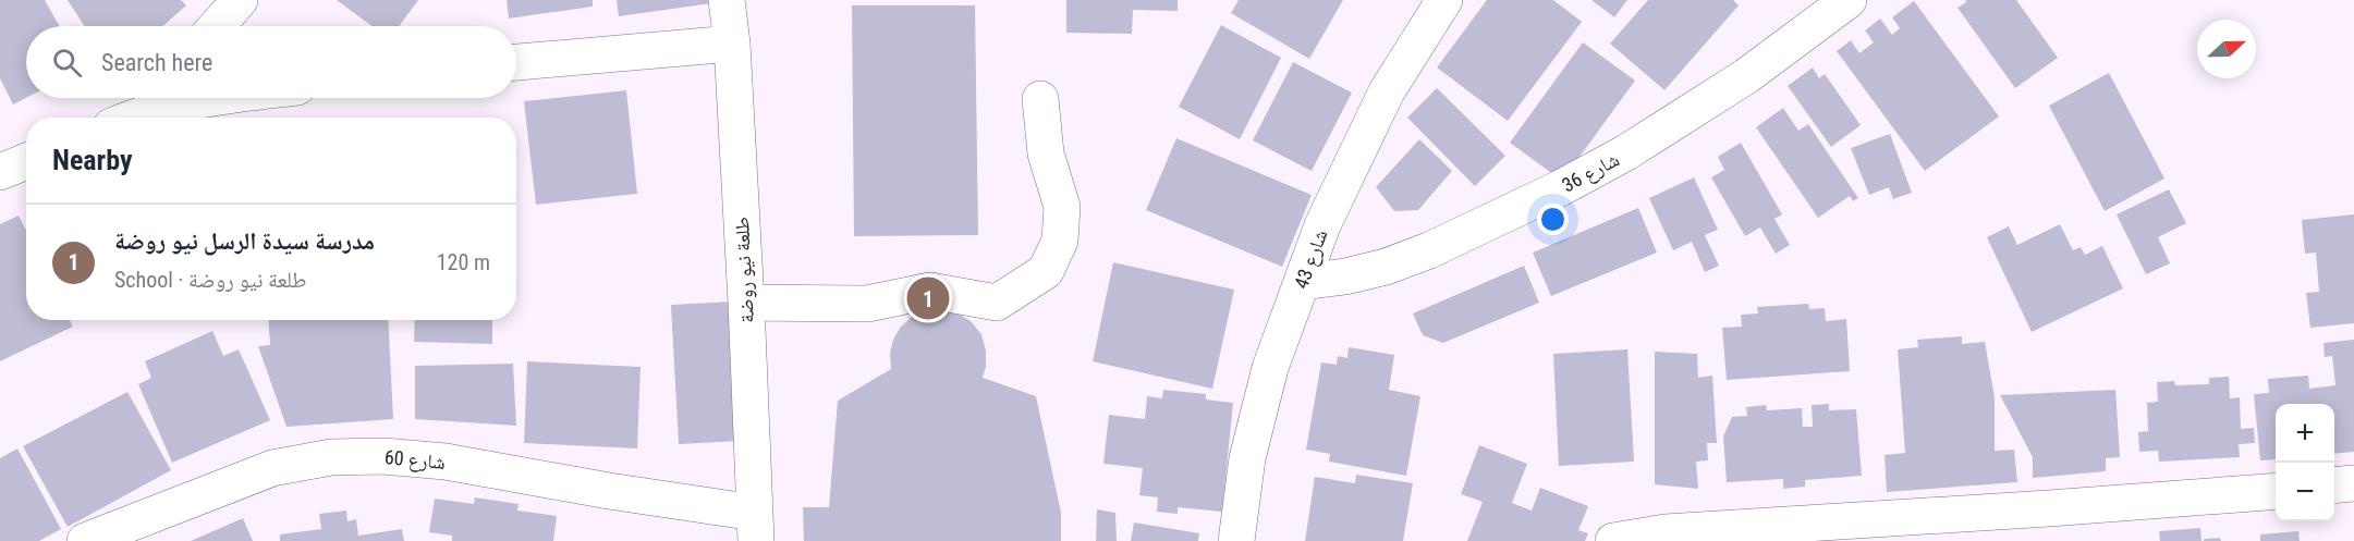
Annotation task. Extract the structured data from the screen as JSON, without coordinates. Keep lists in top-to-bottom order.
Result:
{
  "streets": {
    "street": [
      "شارع 36",
      "شارع 43",
      "طلعة نيو روضة",
      "شارع 60"
    ]
  },
  "crossings": [
    ["شارع 36", "شارع 43"],
    ["طلعة نيو روضة", "شارع 60"]
  ],
  "north": "right",
  "page": {
    "search": "Search here",
    "heading": "Nearby",
    "list": [
      {
        "mark": "1",
        "name": "مدرسة سيدة الرسل نيو روضة",
        "note": "School · طلعة نيو روضة",
        "value": "120 m"
      }
    ],
    "pins": "1",
    "map_buttons": ["+", "−"]
  }
}
